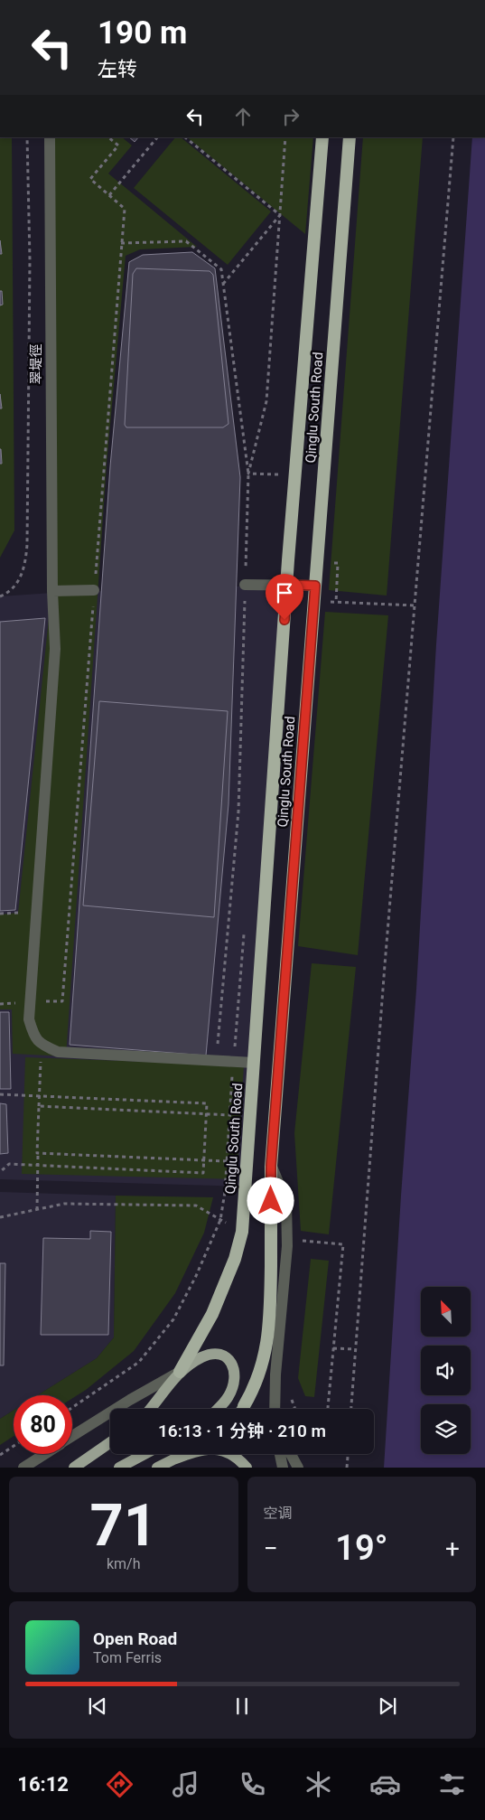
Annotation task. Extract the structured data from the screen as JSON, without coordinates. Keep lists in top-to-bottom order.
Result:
{
  "streets": {
    "highway": ["Qinglu South Road"],
    "street": ["翠堤徑"]
  },
  "north": "top left",
  "page": {
    "turn": ["190 m", "左转"],
    "limit": "80",
    "trip": "16:13 · 1 分钟 · 210 m",
    "tile": [
      ["71", "km/h"],
      "空调"
    ],
    "heat": ["−", "19°", "+"],
    "song": ["Open Road", "Tom Ferris"],
    "tabs": "16:12"
  }
}
